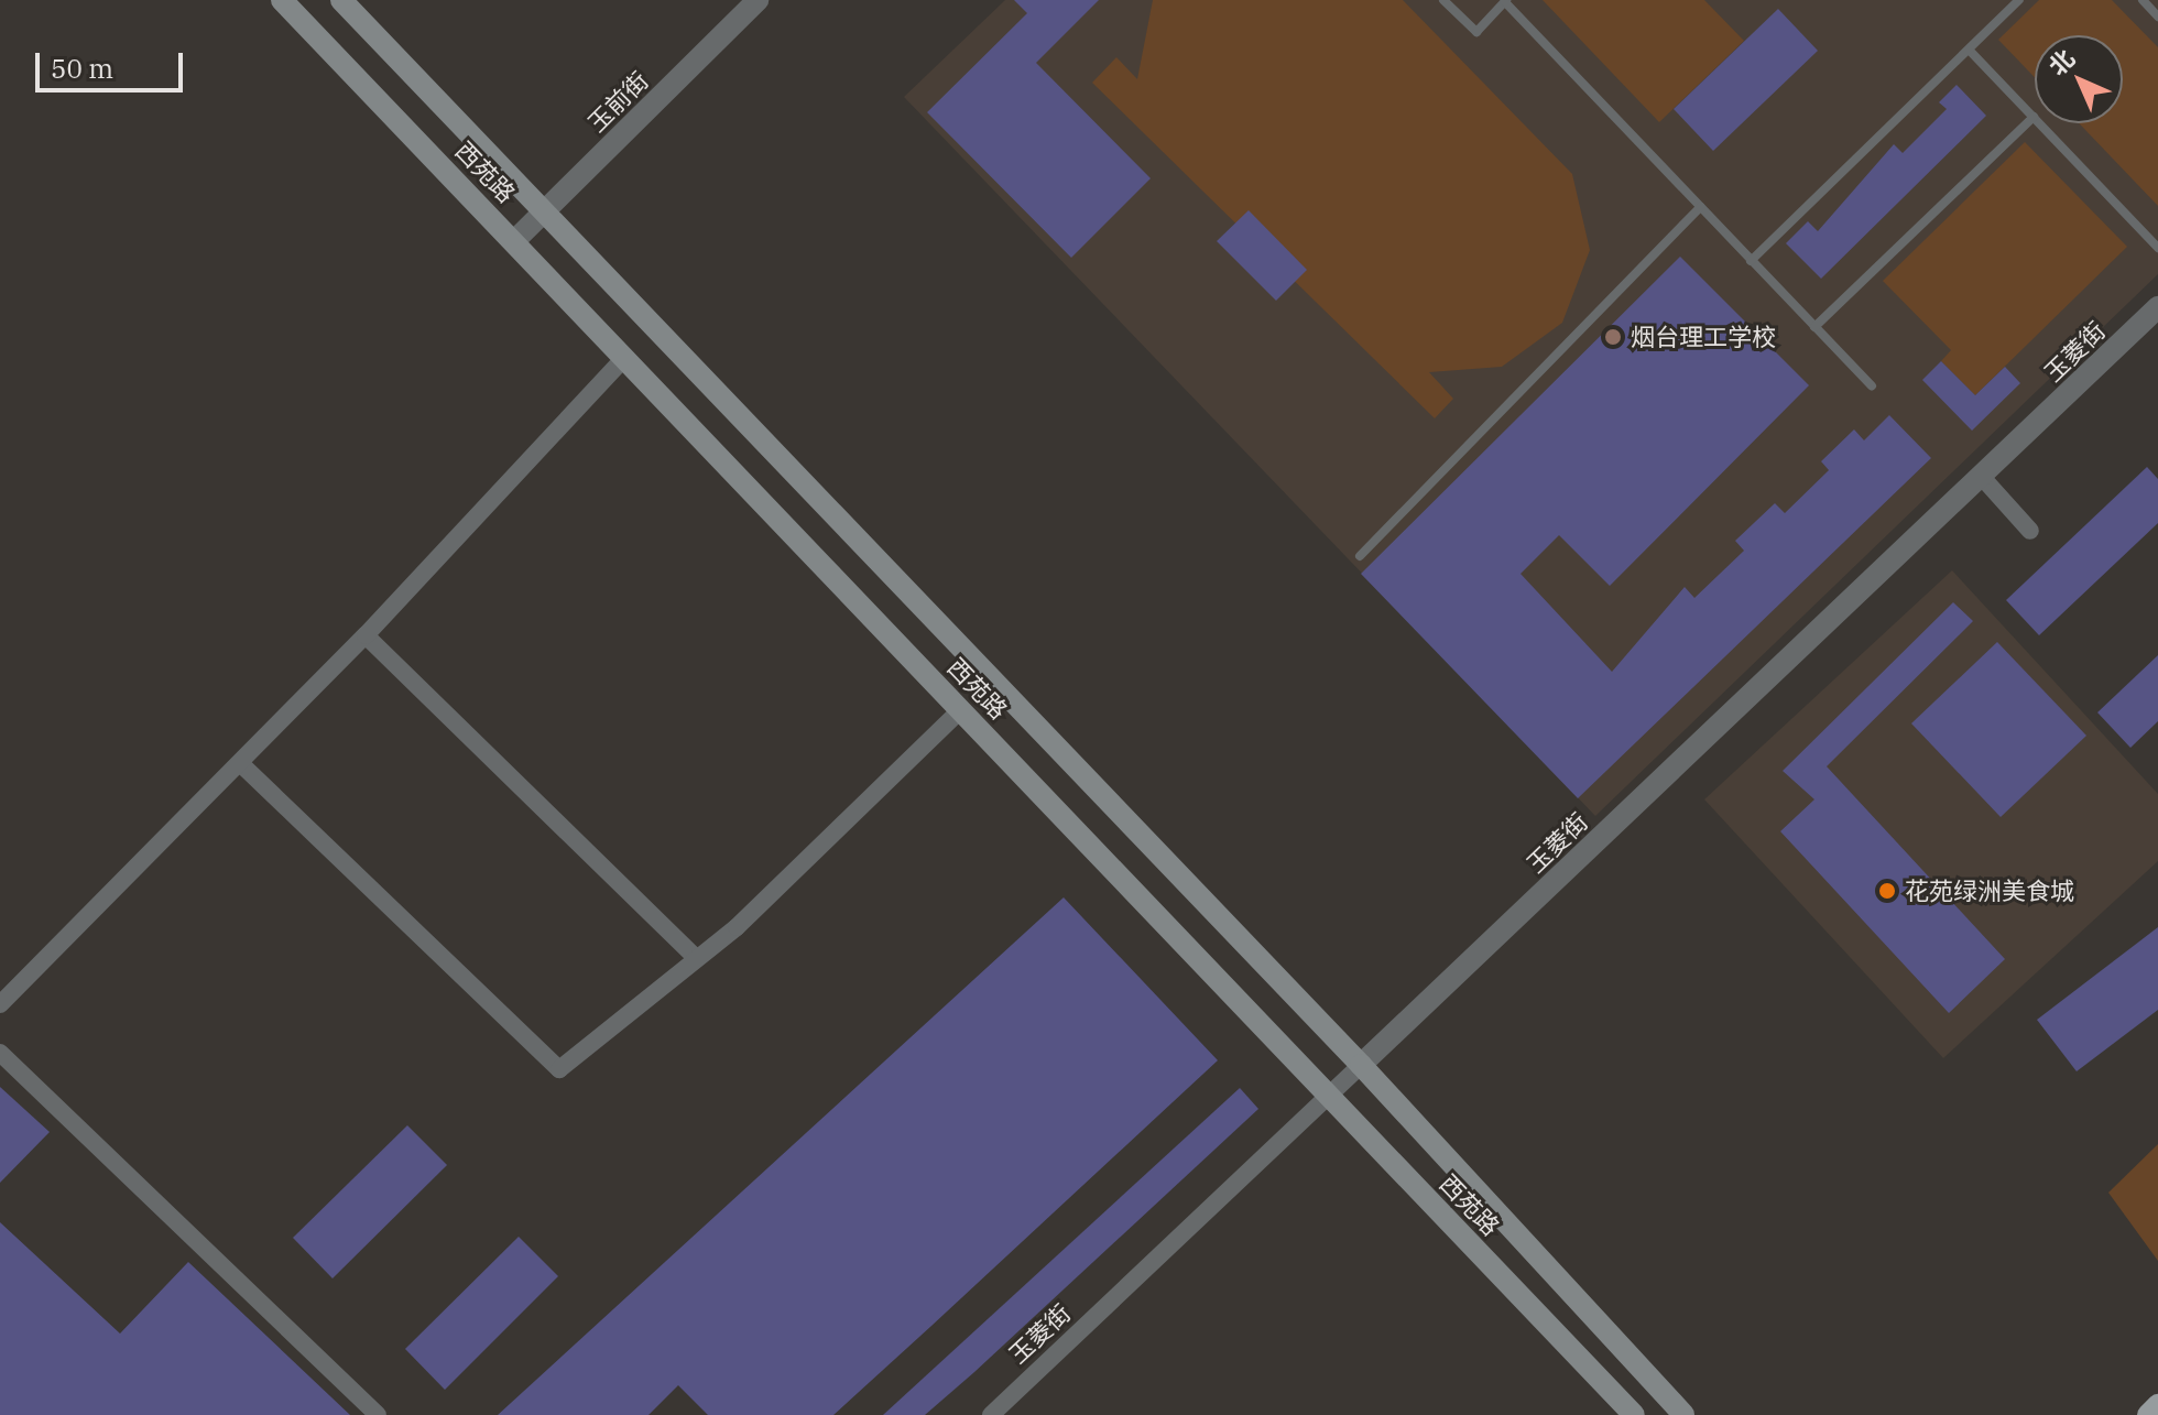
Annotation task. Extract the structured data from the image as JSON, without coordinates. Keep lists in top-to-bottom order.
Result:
{
  "streets": {
    "main road": ["西苑路"],
    "street": ["玉前街", "玉菱街"]
  },
  "crossings": [
    ["玉前街", "西苑路"],
    ["西苑路", "玉菱街"]
  ],
  "places": ["烟台理工学校", "花苑绿洲美食城"],
  "scale_bar": "50 m",
  "north": "top left"
}
